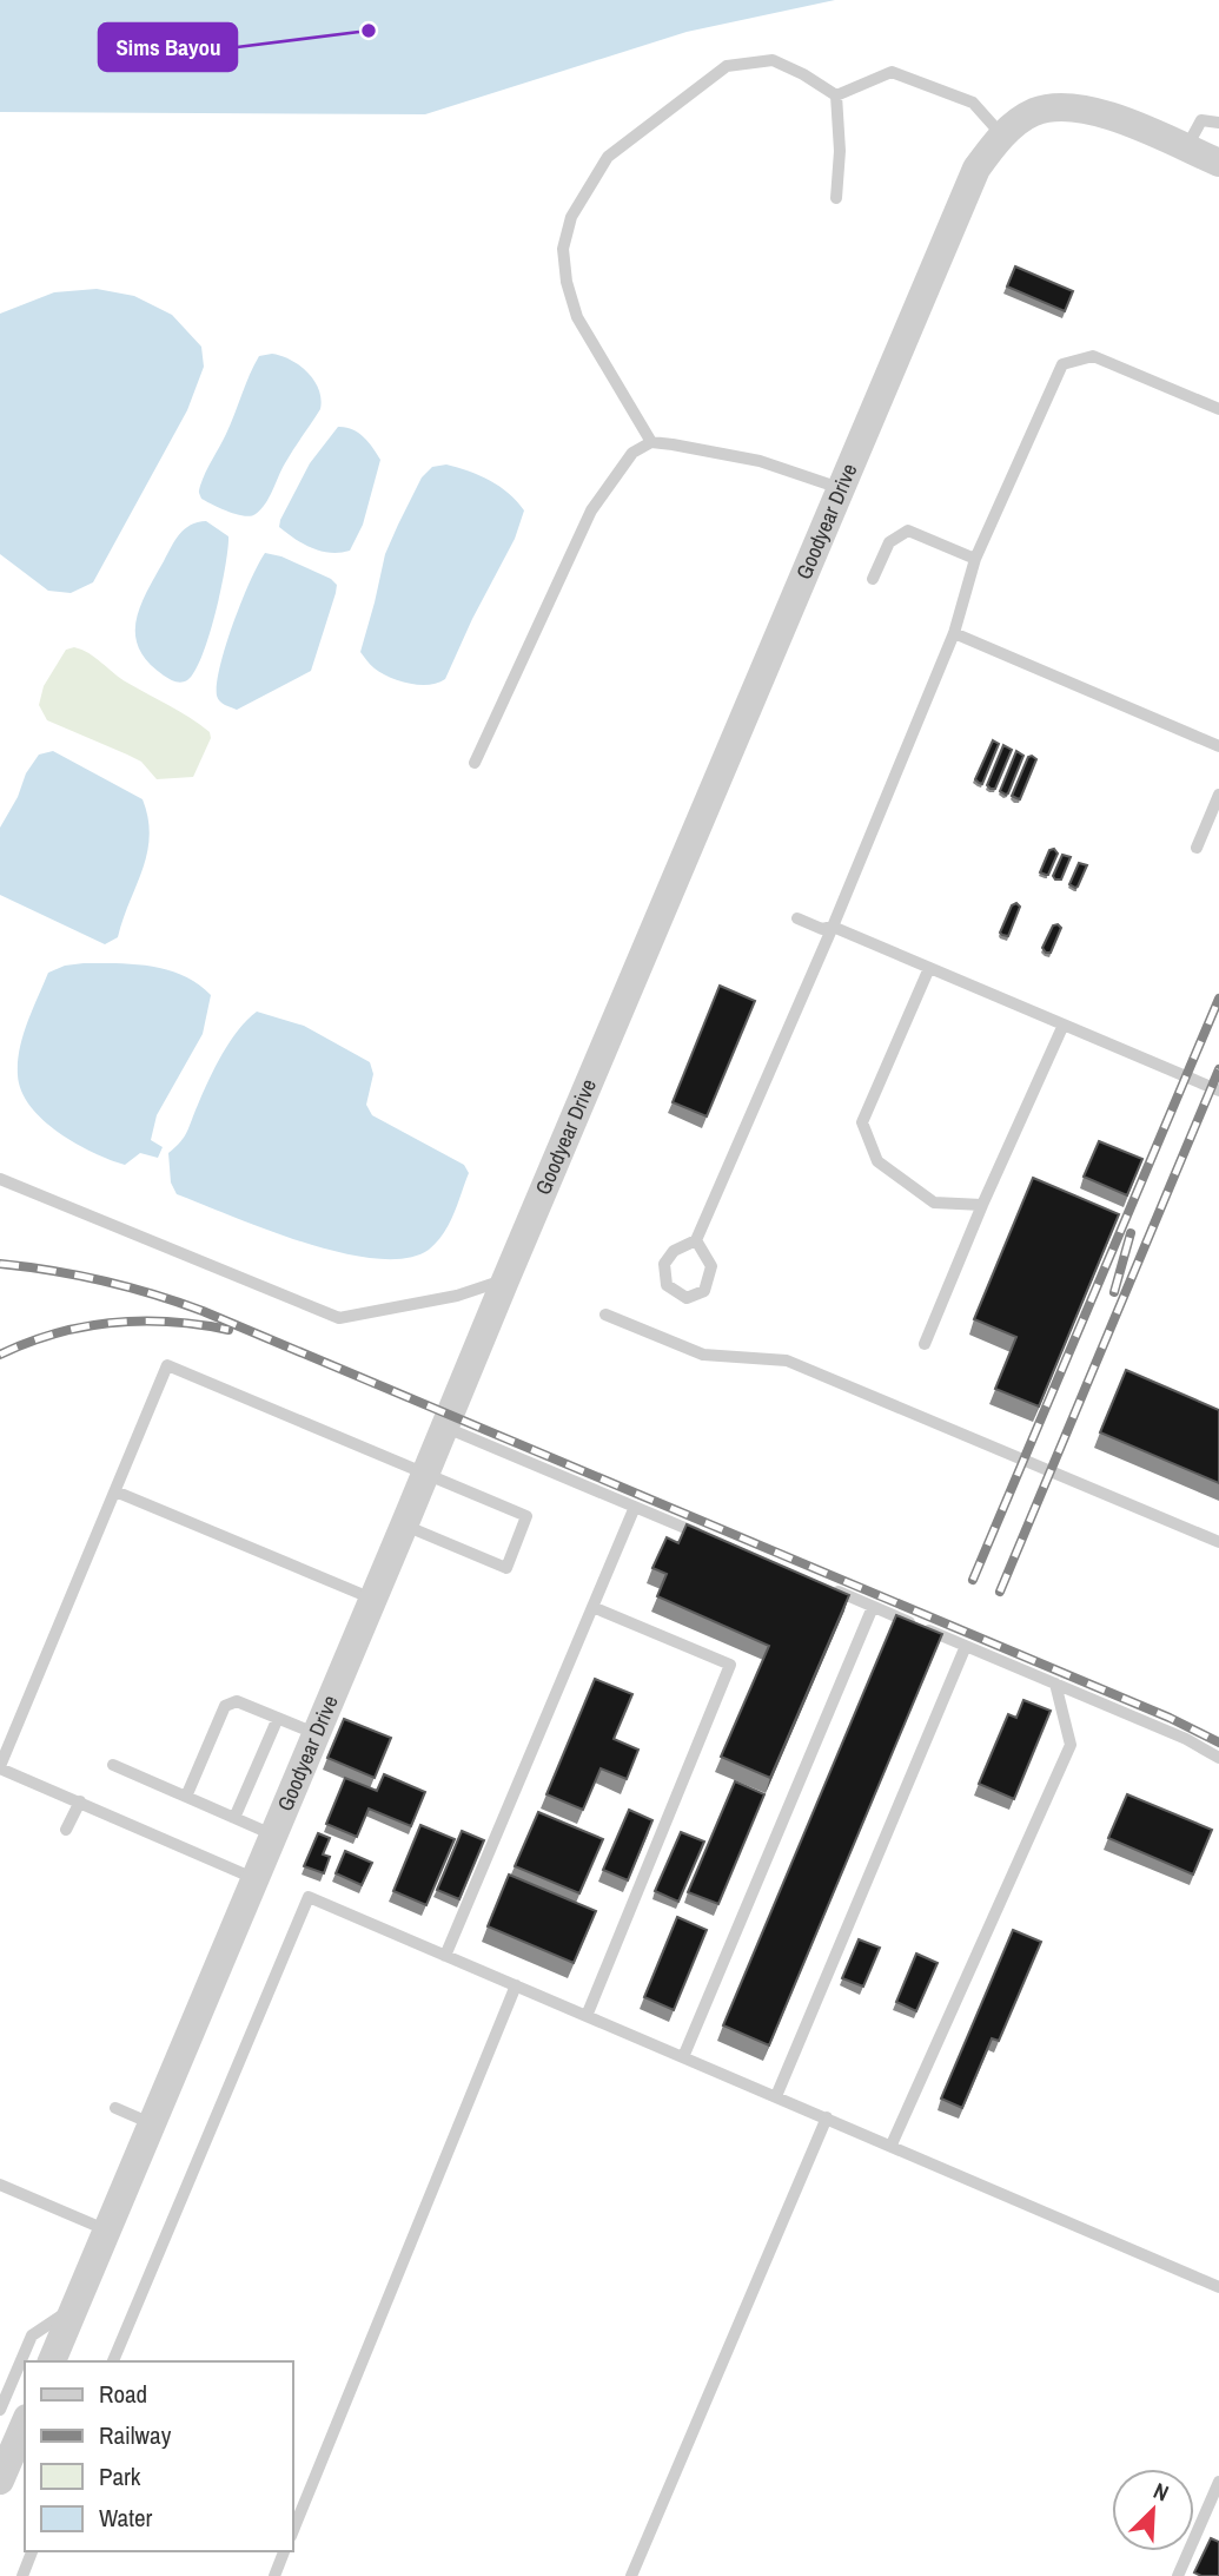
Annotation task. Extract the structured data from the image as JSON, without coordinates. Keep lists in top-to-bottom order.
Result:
{
  "streets": {
    "street": ["Goodyear Drive"]
  },
  "places": ["Sims Bayou"],
  "legend": [
    "Road",
    "Railway",
    "Park",
    "Water"
  ],
  "north": "top right"
}
